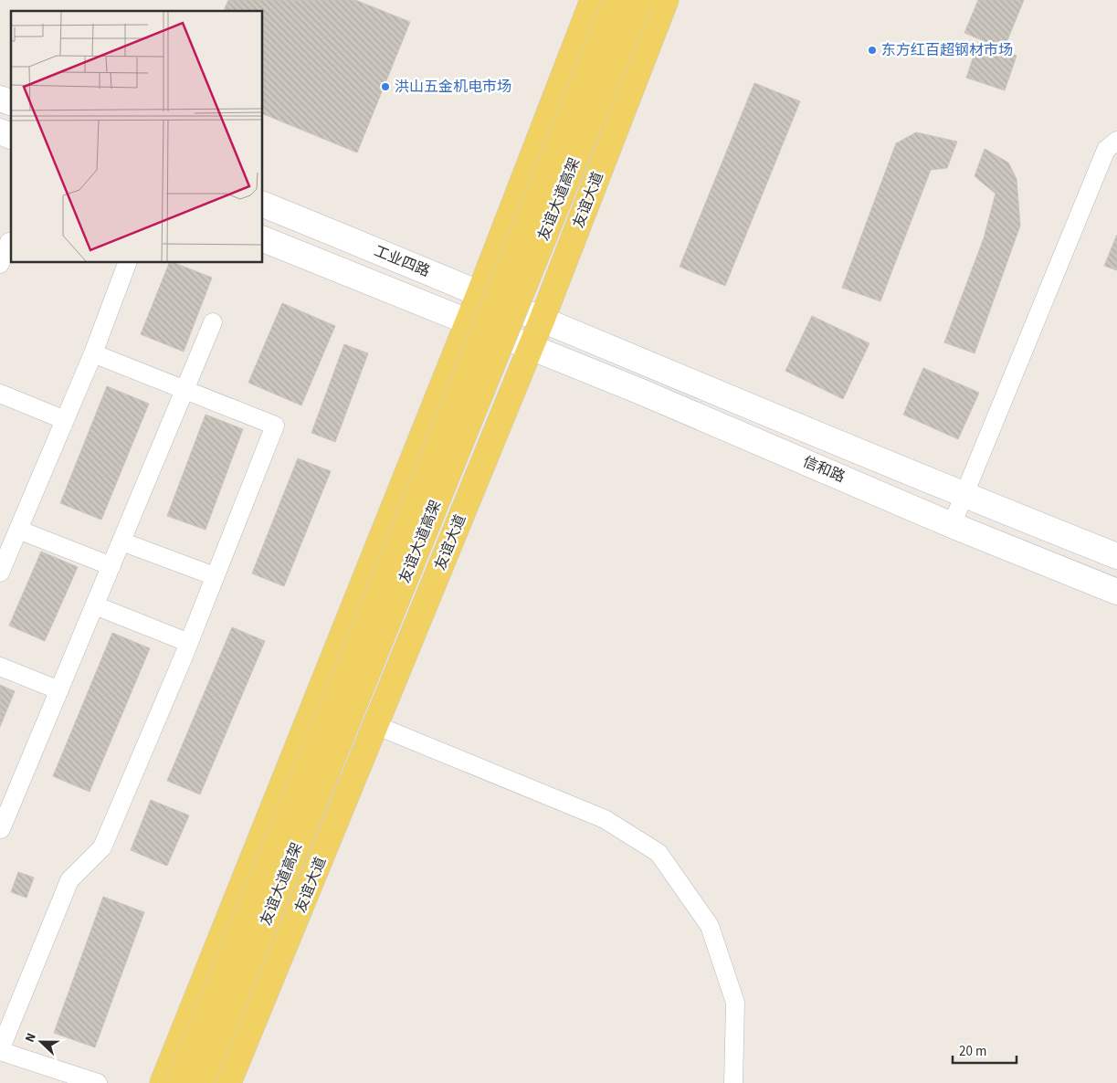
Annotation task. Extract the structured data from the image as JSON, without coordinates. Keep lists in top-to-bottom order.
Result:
{
  "streets": {
    "main road": [
      "友谊大道高架",
      "友谊大道",
      "工业四路",
      "信和路"
    ]
  },
  "crossings": [
    ["友谊大道", "工业四路"],
    ["友谊大道", "信和路"],
    ["工业四路", "信和路"]
  ],
  "places": ["东方红百超钢材市场", "洪山五金机电市场"],
  "scale_bar": "20 m",
  "north": "left"
}
